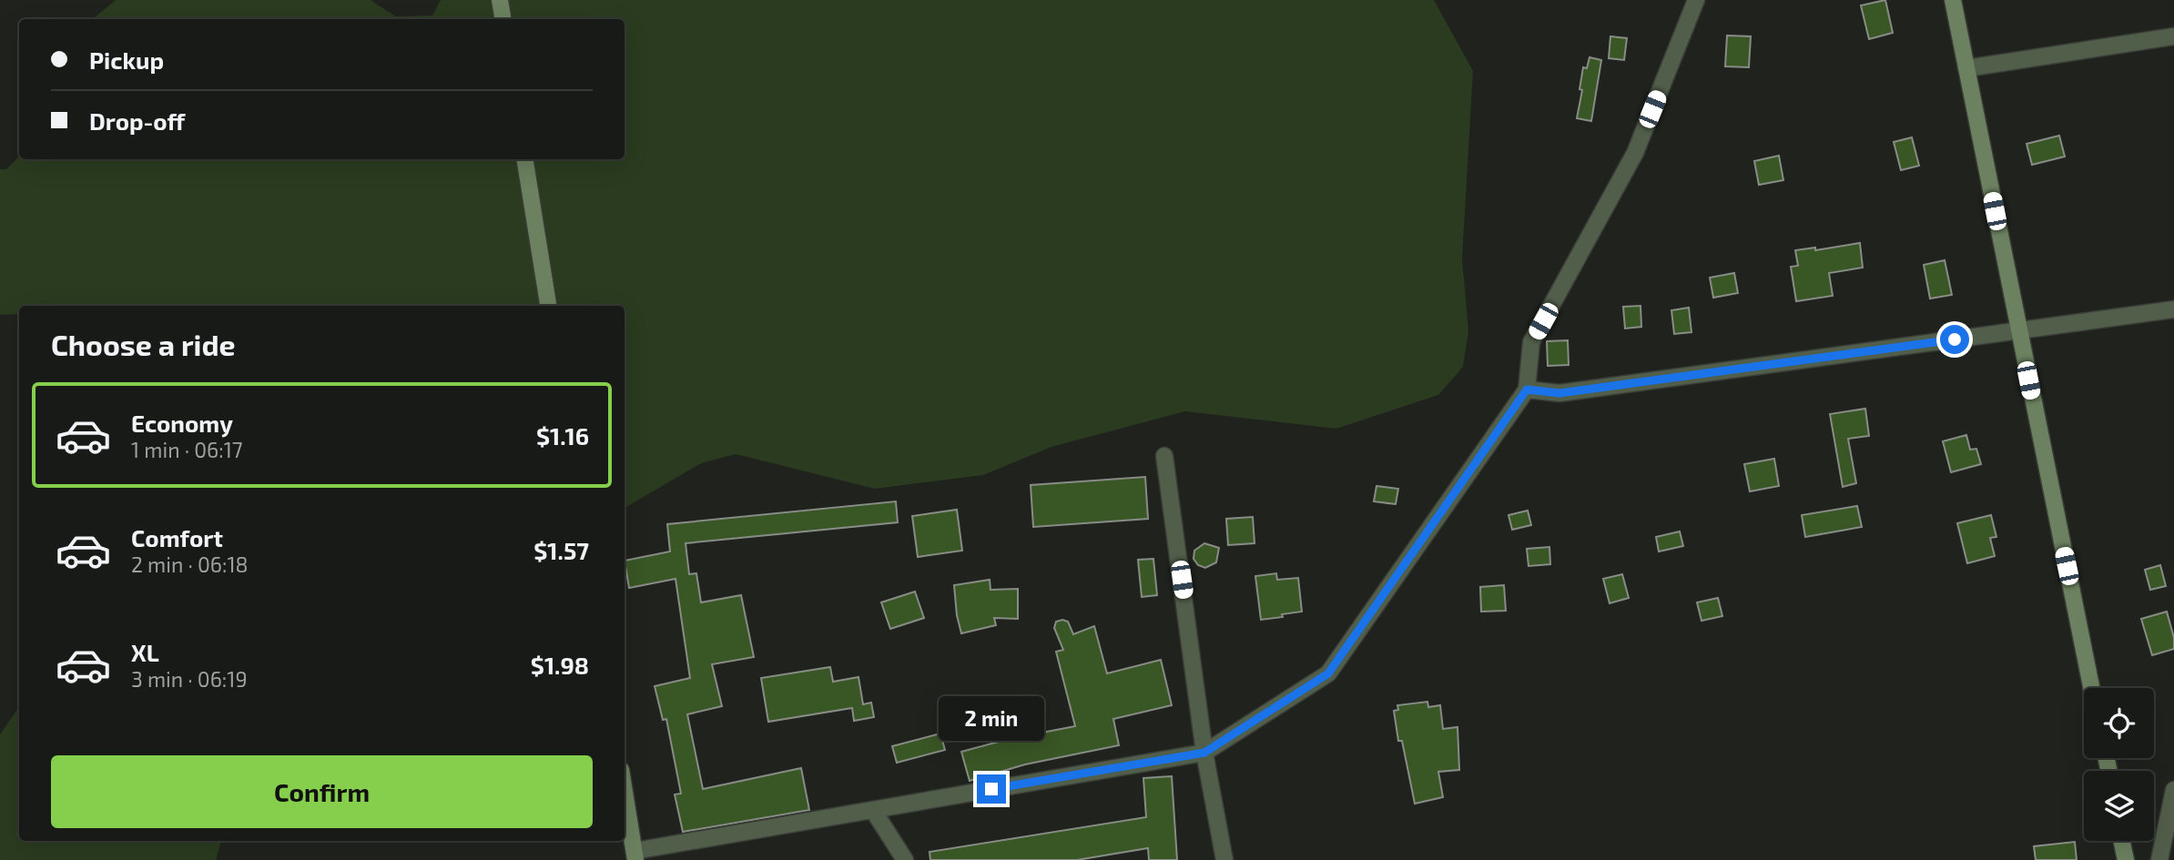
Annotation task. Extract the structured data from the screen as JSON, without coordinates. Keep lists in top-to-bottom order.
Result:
{
  "page": {
    "banner": ["Pickup", "Drop-off"],
    "heading": "Choose a ride",
    "list": [
      {
        "name": "Economy",
        "note": "1 min · 06:17",
        "value": "$1.16"
      },
      {
        "name": "Comfort",
        "note": "2 min · 06:18",
        "value": "$1.57"
      },
      {
        "name": "XL",
        "note": "3 min · 06:19",
        "value": "$1.98"
      }
    ],
    "bubble": "2 min",
    "buttons": "Confirm"
  }
}
